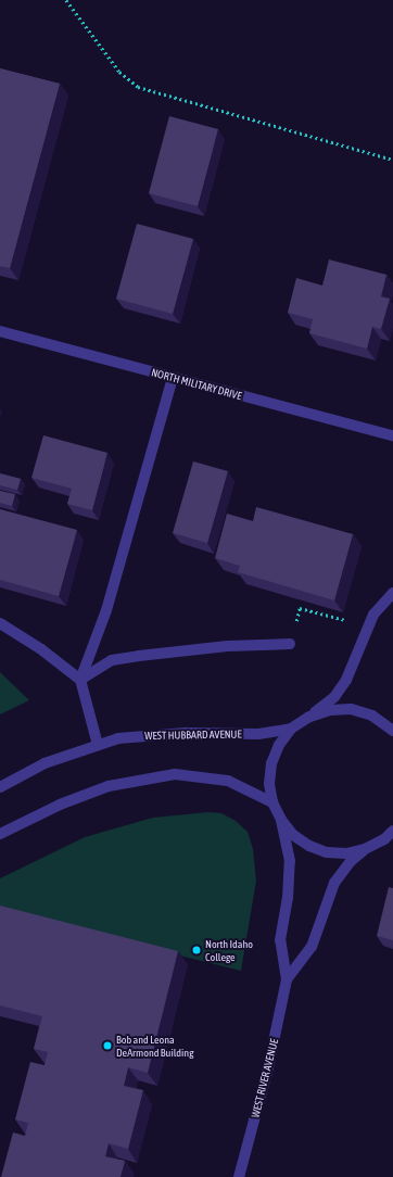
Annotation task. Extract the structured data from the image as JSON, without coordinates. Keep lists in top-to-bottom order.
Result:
{
  "streets": {
    "street": ["NORTH MILITARY DRIVE", "WEST HUBBARD AVENUE", "WEST RIVER AVENUE"]
  },
  "places": ["North Idaho College", "Bob and Leona DeArmond Building"]
}
